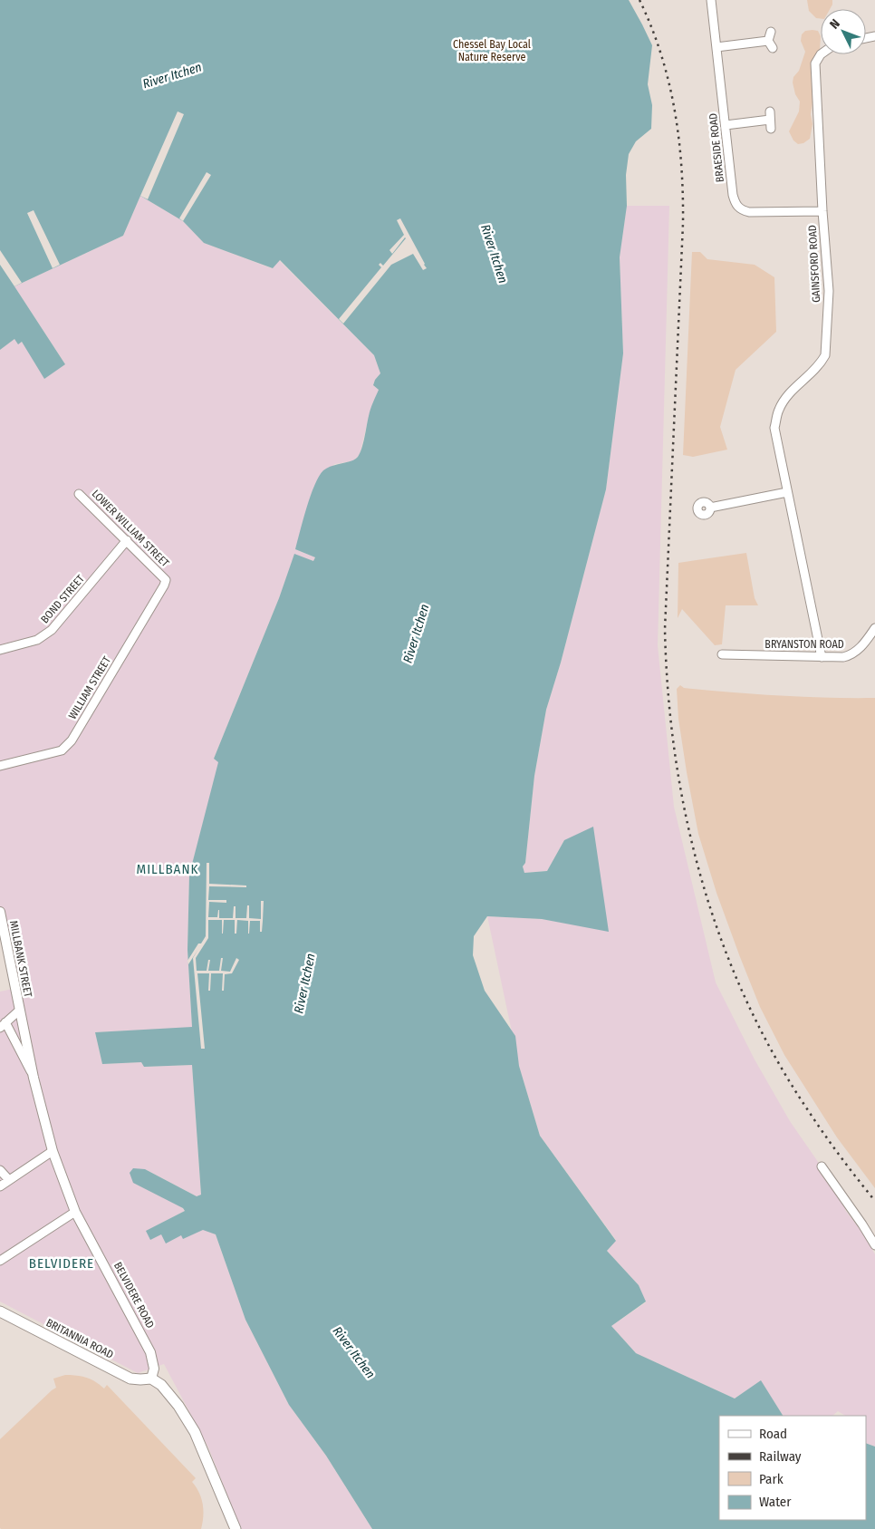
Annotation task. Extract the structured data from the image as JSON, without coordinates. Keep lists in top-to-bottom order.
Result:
{
  "streets": {
    "main road": ["BRITANNIA ROAD"],
    "street": [
      "BRAESIDE ROAD",
      "GAINSFORD ROAD",
      "LOWER WILLIAM STREET",
      "BOND STREET",
      "BRYANSTON ROAD",
      "WILLIAM STREET",
      "MILLBANK STREET",
      "BELVIDERE ROAD"
    ]
  },
  "crossings": [
    ["BRAESIDE ROAD", "GAINSFORD ROAD"],
    ["GAINSFORD ROAD", "BRYANSTON ROAD"],
    ["LOWER WILLIAM STREET", "BOND STREET"],
    ["LOWER WILLIAM STREET", "WILLIAM STREET"],
    ["MILLBANK STREET", "BELVIDERE ROAD"],
    ["BELVIDERE ROAD", "BRITANNIA ROAD"]
  ],
  "districts": ["MILLBANK", "BELVIDERE"],
  "water": ["River Itchen"],
  "parks": ["Chessel Bay Local Nature Reserve"],
  "legend": [
    "Road",
    "Railway",
    "Park",
    "Water"
  ],
  "north": "top left"
}
